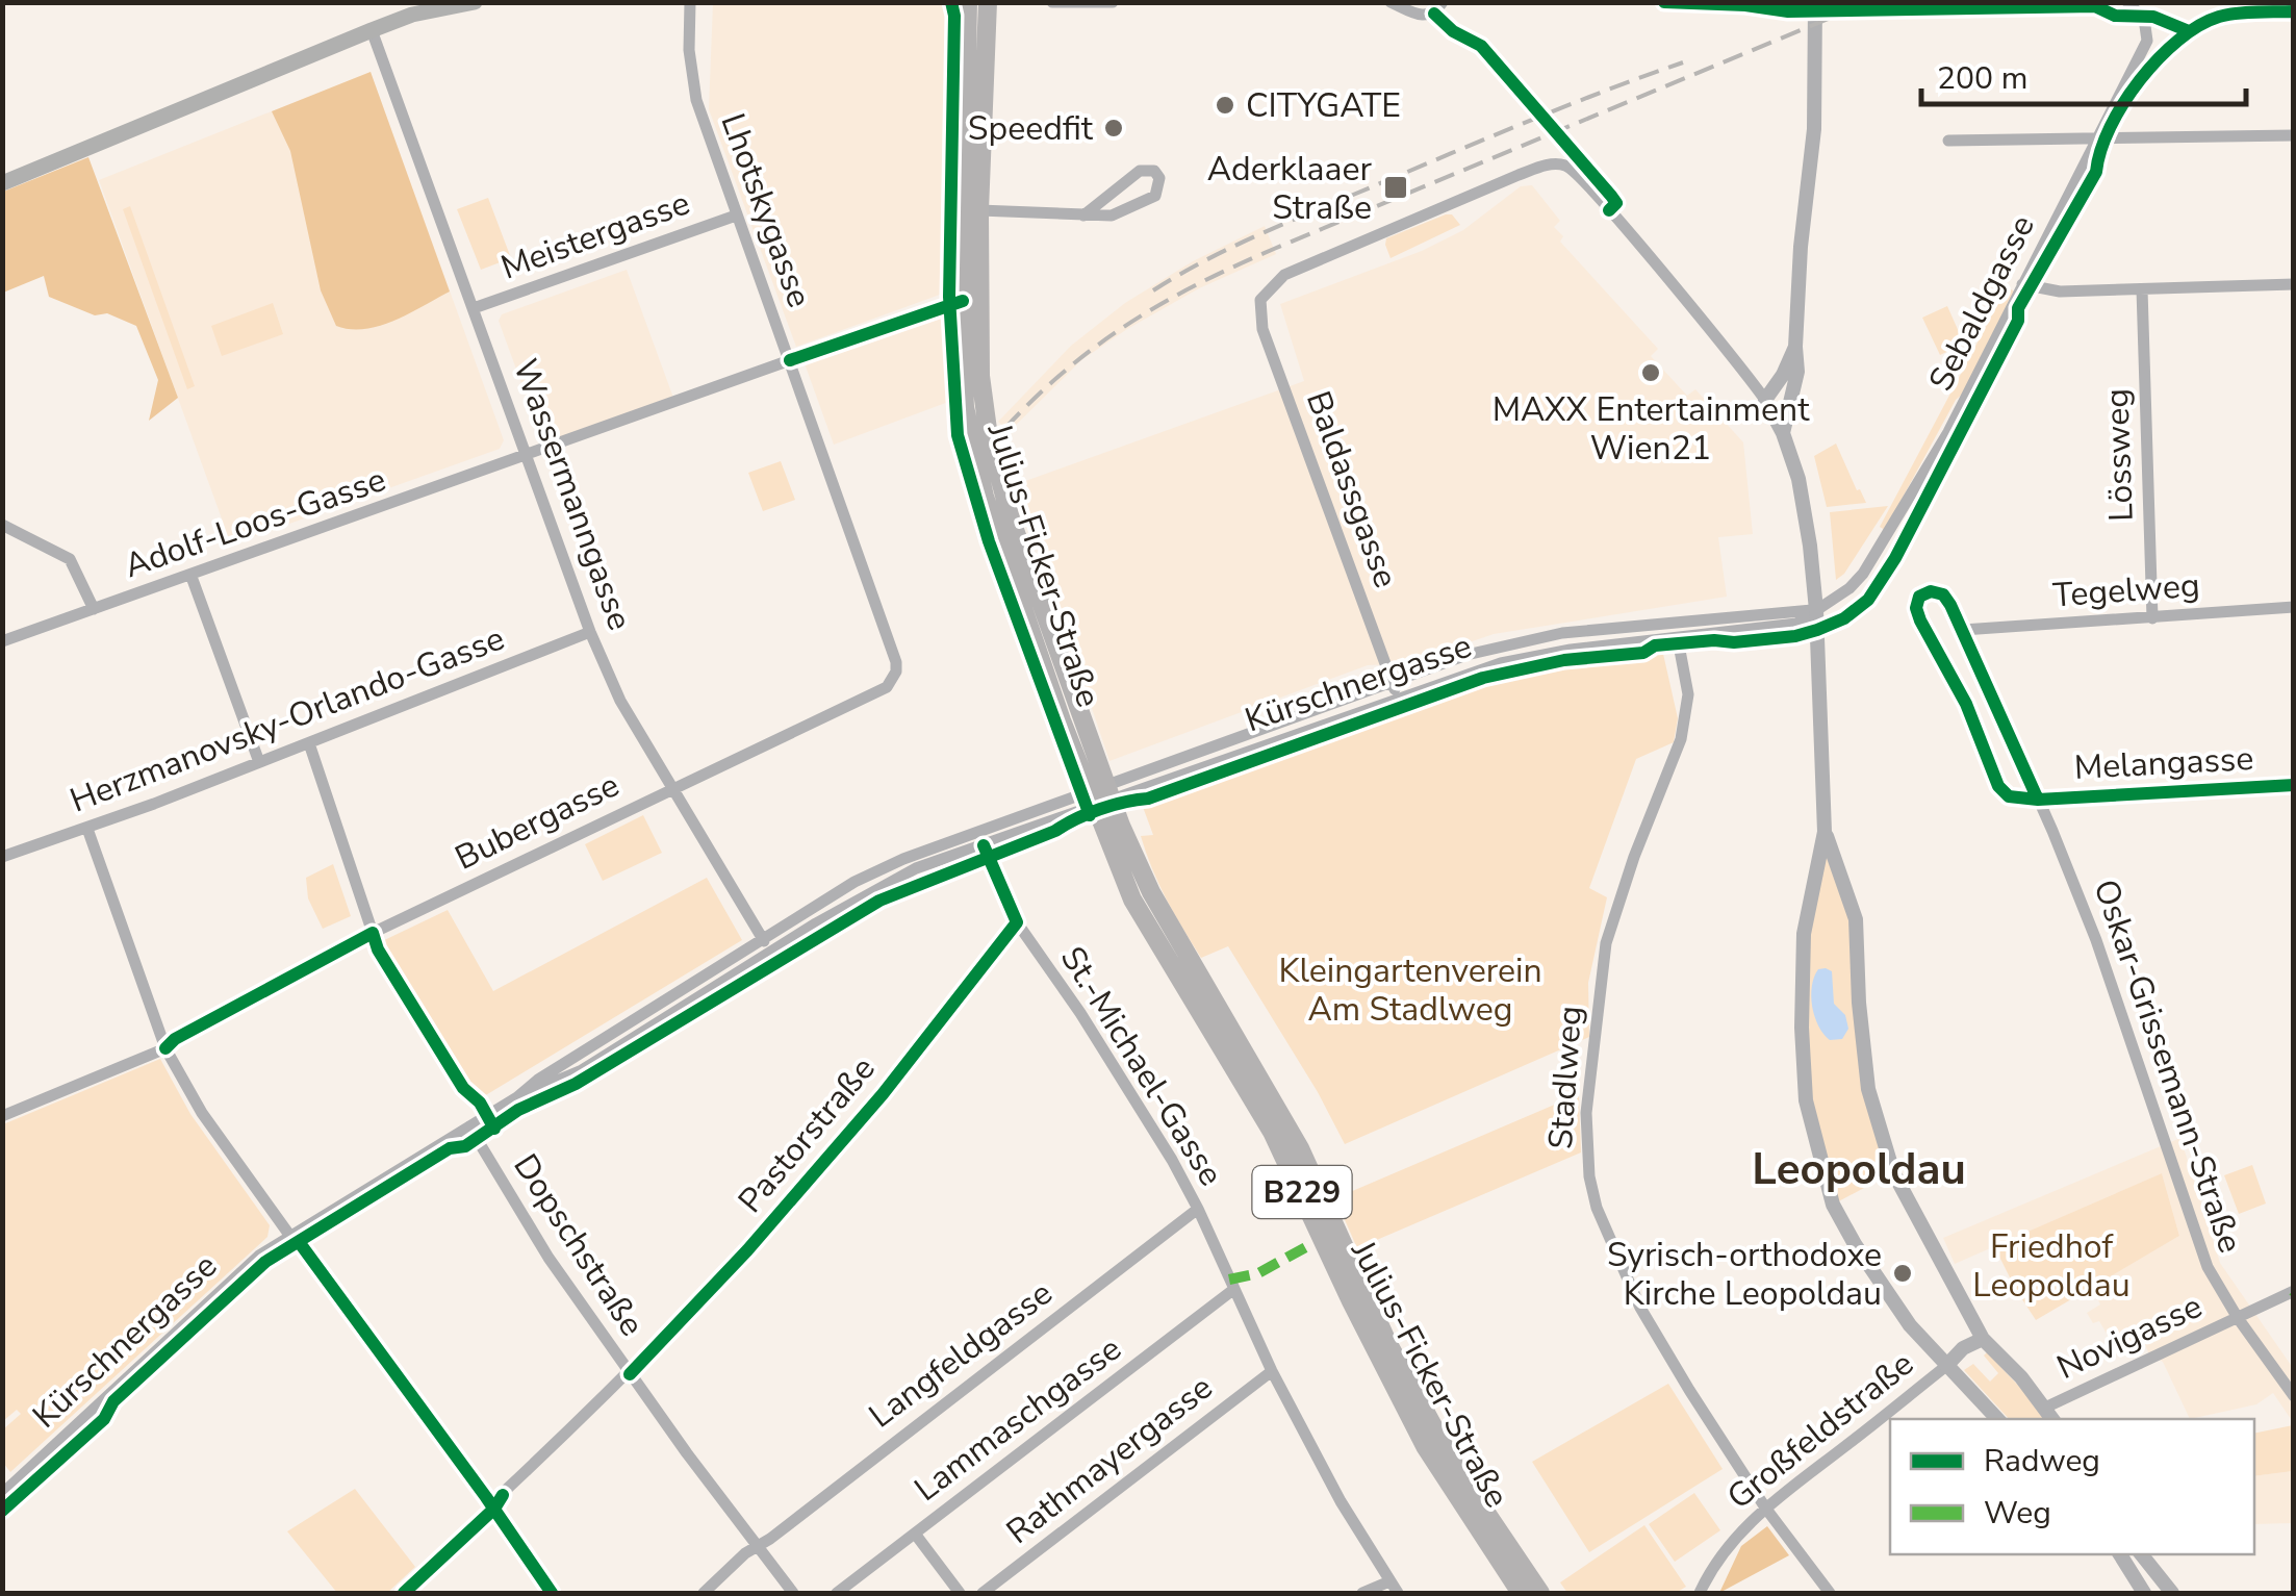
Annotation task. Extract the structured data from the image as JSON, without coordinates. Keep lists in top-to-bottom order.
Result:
{
  "streets": {
    "main road": ["Julius-Ficker-Straße", "B229"],
    "street": [
      "Lhotskygasse",
      "Meistergasse",
      "Sebaldgasse",
      "Lössweg",
      "Baldassgasse",
      "Wassermanngasse",
      "Adolf-Loos-Gasse",
      "Tegelweg",
      "Kürschnergasse",
      "Herzmanovsky-Orlando-Gasse",
      "Melangasse",
      "Bubergasse",
      "St.-Michael-Gasse",
      "Oskar-Grissemann-Straße",
      "Stadlweg",
      "Pastorstraße",
      "Dopschstraße",
      "Novigasse",
      "Langfeldgasse",
      "Lammaschgasse",
      "Großfeldstraße",
      "Rathmayergasse"
    ]
  },
  "crossings": [
    ["Lhotskygasse", "Meistergasse"],
    ["Lhotskygasse", "Adolf-Loos-Gasse"],
    ["Lhotskygasse", "Bubergasse"],
    ["Meistergasse", "Wassermanngasse"],
    ["Sebaldgasse", "Kürschnergasse"],
    ["Lössweg", "Tegelweg"],
    ["Baldassgasse", "Kürschnergasse"],
    ["Wassermanngasse", "Adolf-Loos-Gasse"],
    ["Wassermanngasse", "Kürschnergasse"],
    ["Wassermanngasse", "Herzmanovsky-Orlando-Gasse"],
    ["Wassermanngasse", "Bubergasse"],
    ["Julius-Ficker-Straße", "Kürschnergasse"],
    ["Tegelweg", "Oskar-Grissemann-Straße"],
    ["Kürschnergasse", "St.-Michael-Gasse"],
    ["Kürschnergasse", "Stadlweg"],
    ["Kürschnergasse", "Dopschstraße"],
    ["Herzmanovsky-Orlando-Gasse", "Bubergasse"],
    ["Melangasse", "Oskar-Grissemann-Straße"],
    ["St.-Michael-Gasse", "Pastorstraße"],
    ["St.-Michael-Gasse", "Langfeldgasse"],
    ["St.-Michael-Gasse", "Lammaschgasse"],
    ["St.-Michael-Gasse", "Rathmayergasse"],
    ["Oskar-Grissemann-Straße", "Novigasse"],
    ["Stadlweg", "Großfeldstraße"],
    ["Pastorstraße", "Dopschstraße"],
    ["Dopschstraße", "Langfeldgasse"]
  ],
  "districts": ["Leopoldau"],
  "parks": ["Kleingartenverein Am Stadlweg", "Friedhof Leopoldau"],
  "places": {
    "other": [
      "CITYGATE",
      "Speedfit",
      "MAXX Entertainment Wien21",
      "Syrisch-orthodoxe Kirche Leopoldau"
    ],
    "transit": ["Aderklaaer Straße"]
  },
  "legend": ["Radweg", "Weg"],
  "scale_bar": "200 m"
}
